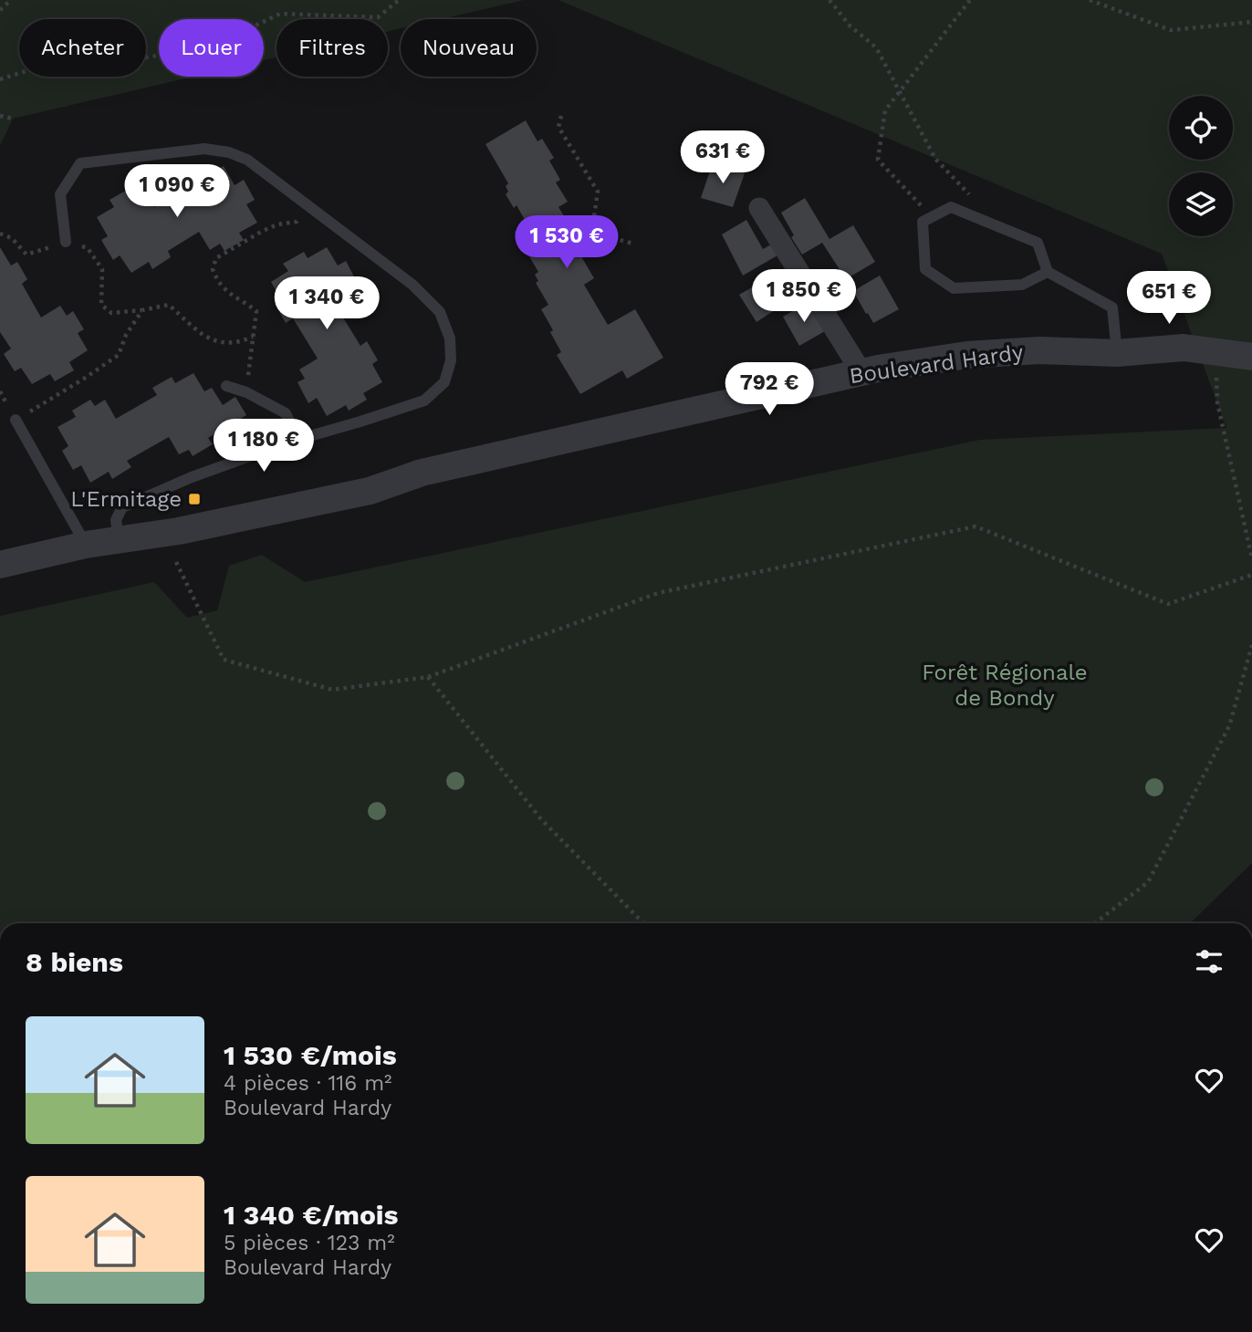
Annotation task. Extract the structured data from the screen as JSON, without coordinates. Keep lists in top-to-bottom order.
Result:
{
  "streets": {
    "street": ["Boulevard Hardy"]
  },
  "parks": ["Forêt Régionale de Bondy"],
  "places": {
    "transit": ["L'Ermitage"]
  },
  "page": {
    "chip": [
      "Acheter",
      "Louer",
      "Filtres",
      "Nouveau"
    ],
    "price": [
      "631 €",
      "1 090 €",
      "1 530 €",
      "1 850 €",
      "651 €",
      "1 340 €",
      "792 €",
      "1 180 €"
    ],
    "heading": "8 biens",
    "list": [
      {
        "name": "1 530 €/mois",
        "note": "4 pièces · 116 m² · Boulevard Hardy"
      },
      {
        "name": "1 340 €/mois",
        "note": "5 pièces · 123 m² · Boulevard Hardy"
      }
    ]
  }
}
